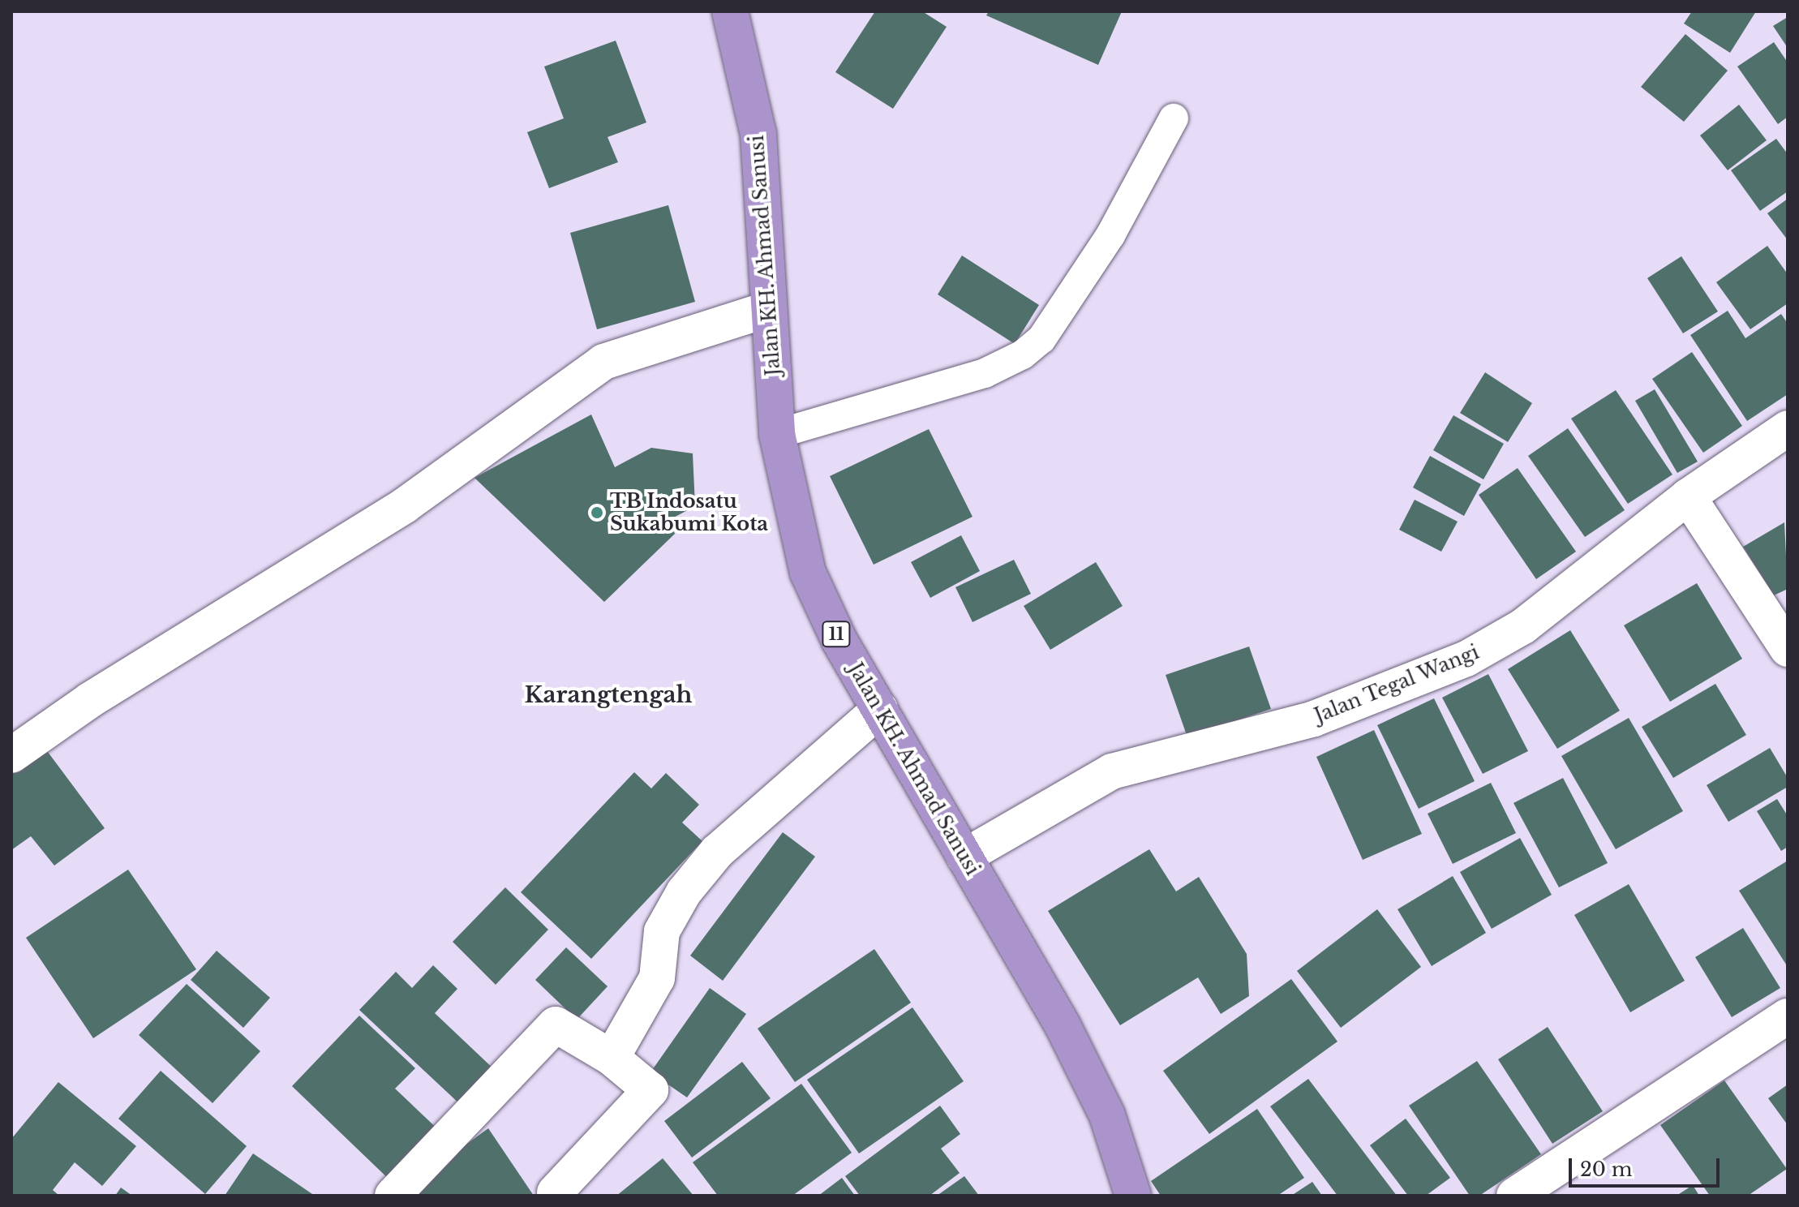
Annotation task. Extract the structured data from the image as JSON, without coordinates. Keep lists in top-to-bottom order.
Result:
{
  "streets": {
    "highway": ["Jalan KH. Ahmad Sanusi", "11"],
    "street": ["Jalan Tegal Wangi"]
  },
  "crossings": [
    ["Jalan KH. Ahmad Sanusi", "Jalan Tegal Wangi"]
  ],
  "districts": ["Karangtengah"],
  "places": ["TB Indosatu Sukabumi Kota"],
  "scale_bar": "20 m"
}
